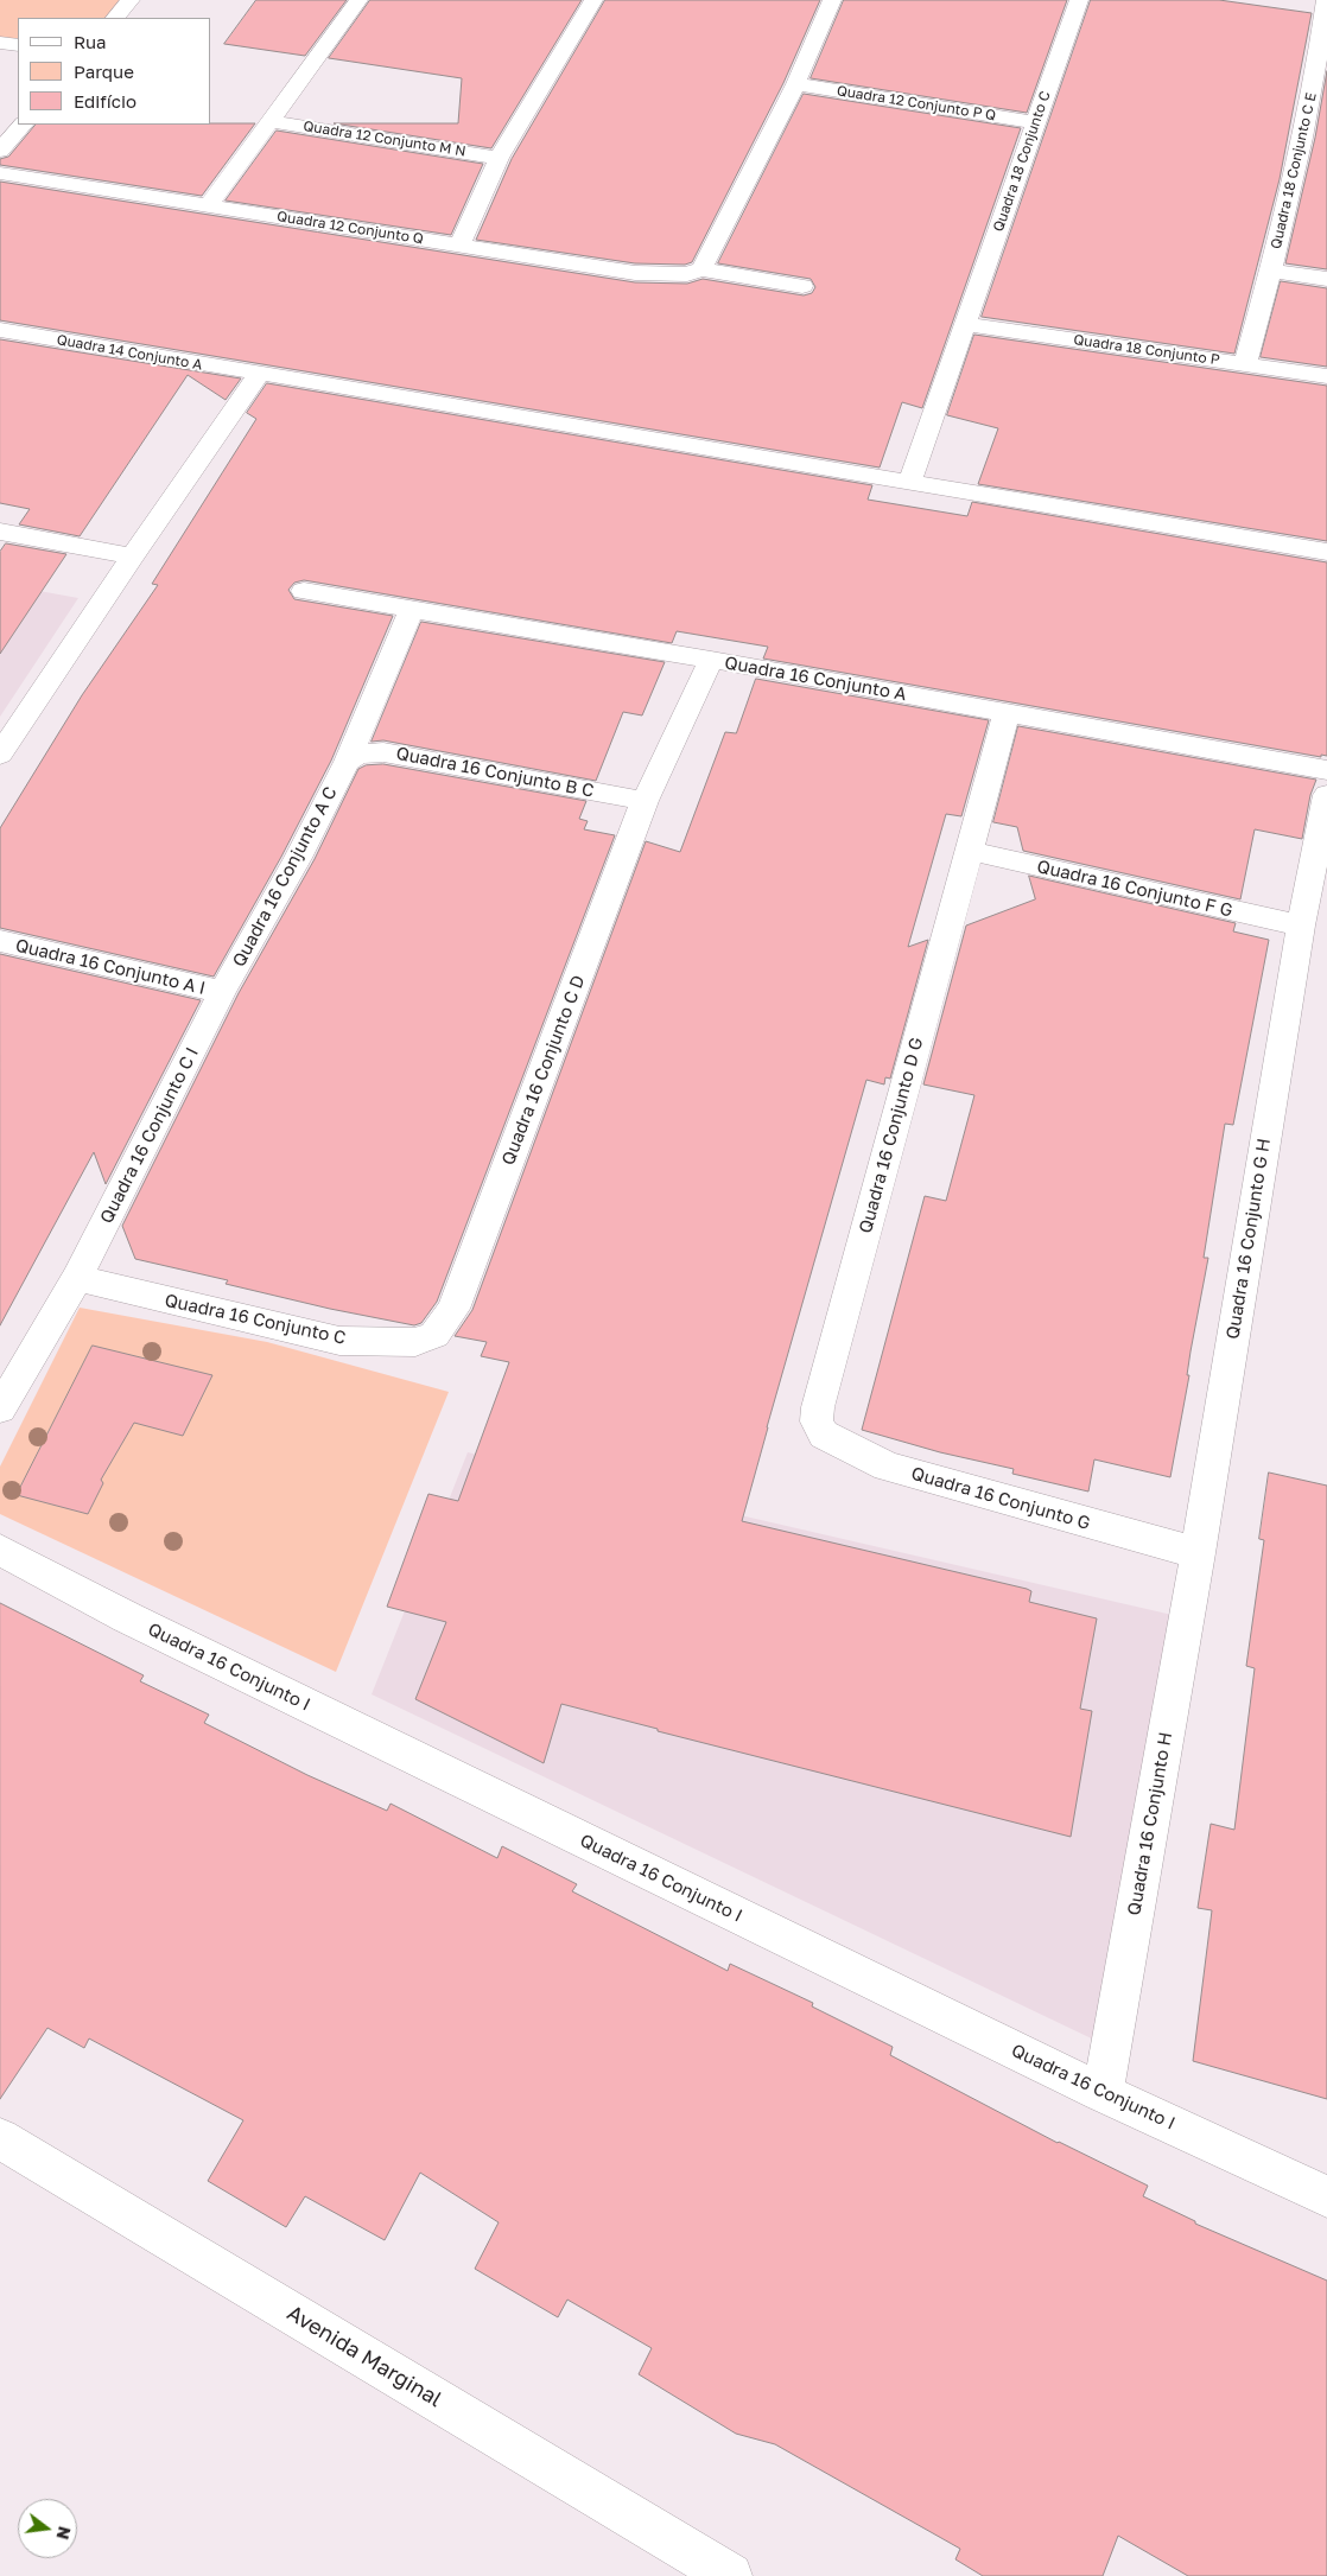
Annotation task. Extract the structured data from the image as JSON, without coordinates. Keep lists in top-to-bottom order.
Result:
{
  "streets": {
    "street": [
      "Quadra 12 Conjunto P Q",
      "Quadra 12 Conjunto M N",
      "Quadra 18 Conjunto C",
      "Quadra 18 Conjunto C E",
      "Quadra 12 Conjunto Q",
      "Quadra 18 Conjunto P",
      "Quadra 14 Conjunto A",
      "Quadra 16 Conjunto A",
      "Quadra 16 Conjunto B C",
      "Quadra 16 Conjunto A C",
      "Quadra 16 Conjunto F G",
      "Quadra 16 Conjunto A I",
      "Quadra 16 Conjunto C D",
      "Quadra 16 Conjunto C I",
      "Quadra 16 Conjunto D G",
      "Quadra 16 Conjunto G H",
      "Quadra 16 Conjunto C",
      "Quadra 16 Conjunto G",
      "Quadra 16 Conjunto I",
      "Quadra 16 Conjunto H",
      "Avenida Marginal"
    ]
  },
  "crossings": [
    ["Quadra 12 Conjunto P Q", "Quadra 18 Conjunto C"],
    ["Quadra 18 Conjunto C", "Quadra 18 Conjunto P"],
    ["Quadra 18 Conjunto C", "Quadra 14 Conjunto A"],
    ["Quadra 18 Conjunto C E", "Quadra 18 Conjunto P"],
    ["Quadra 16 Conjunto A", "Quadra 16 Conjunto A C"],
    ["Quadra 16 Conjunto A", "Quadra 16 Conjunto C D"],
    ["Quadra 16 Conjunto A", "Quadra 16 Conjunto D G"],
    ["Quadra 16 Conjunto B C", "Quadra 16 Conjunto A C"],
    ["Quadra 16 Conjunto B C", "Quadra 16 Conjunto C D"],
    ["Quadra 16 Conjunto A C", "Quadra 16 Conjunto A I"],
    ["Quadra 16 Conjunto A C", "Quadra 16 Conjunto C I"],
    ["Quadra 16 Conjunto F G", "Quadra 16 Conjunto D G"],
    ["Quadra 16 Conjunto F G", "Quadra 16 Conjunto G H"],
    ["Quadra 16 Conjunto A I", "Quadra 16 Conjunto C I"],
    ["Quadra 16 Conjunto C D", "Quadra 16 Conjunto C"],
    ["Quadra 16 Conjunto C I", "Quadra 16 Conjunto C"],
    ["Quadra 16 Conjunto D G", "Quadra 16 Conjunto G"],
    ["Quadra 16 Conjunto G H", "Quadra 16 Conjunto G"],
    ["Quadra 16 Conjunto G H", "Quadra 16 Conjunto H"],
    ["Quadra 16 Conjunto G", "Quadra 16 Conjunto H"],
    ["Quadra 16 Conjunto I", "Quadra 16 Conjunto H"]
  ],
  "legend": ["Rua", "Parque", "Edifício"],
  "north": "right"
}
